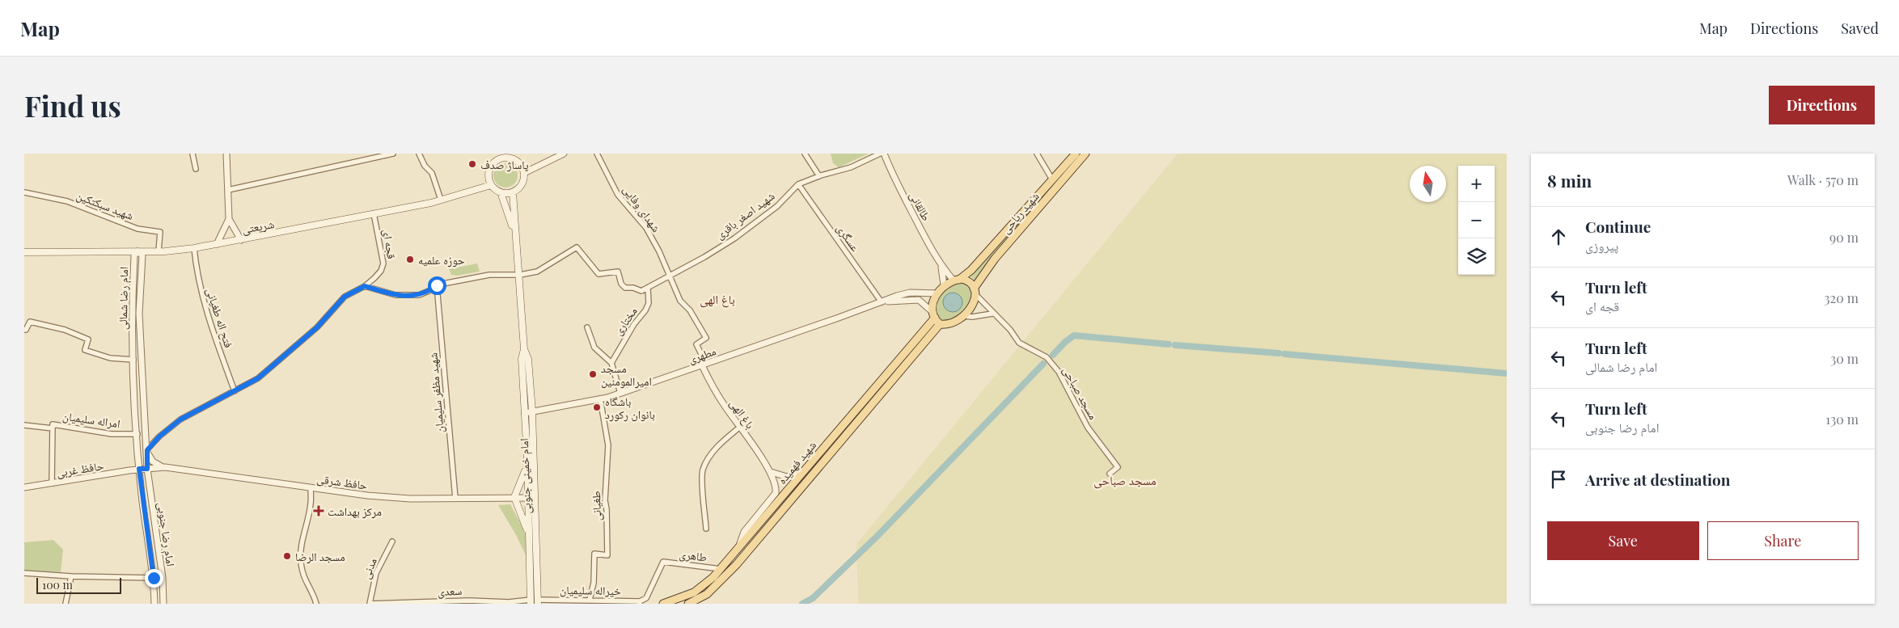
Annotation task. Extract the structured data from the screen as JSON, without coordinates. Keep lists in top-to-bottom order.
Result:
{
  "streets": {
    "main road": [
      "شهید ریاحی",
      "شریعتی",
      "شهید فهمیده",
      "امام خمینی جنوبی"
    ],
    "street": [
      "شهید سبکتکین",
      "طالقانی",
      "شهدای وفایی",
      "شهید اصغر باقری",
      "عسگری",
      "قجه ای",
      "امام رضا شمالی",
      "فتح اله طغیانی",
      "مختاری",
      "مطهری",
      "شهید مظفر سلیمیان",
      "مسجد صباحی",
      "باغ الهی",
      "امراله سلیمیان",
      "حافظ غربی",
      "حافظ شرقی",
      "طغیانی",
      "امام رضا جنوبی",
      "طاهری",
      "مدنی",
      "خیراله سلیمیان",
      "سعدی"
    ]
  },
  "crossings": [
    ["شهید سبکتکین", "شریعتی"],
    ["شهدای وفایی", "شهید اصغر باقری"],
    ["شهدای وفایی", "مطهری"],
    ["شهدای وفایی", "باغ الهی"],
    ["شهید ریاحی", "مطهری"],
    ["شهید ریاحی", "شهید فهمیده"],
    ["شهید اصغر باقری", "عسگری"],
    ["شهید اصغر باقری", "مختاری"],
    ["شریعتی", "قجه ای"],
    ["شریعتی", "امام رضا شمالی"],
    ["شریعتی", "فتح اله طغیانی"],
    ["عسگری", "مطهری"],
    ["قجه ای", "امام رضا شمالی"],
    ["قجه ای", "فتح اله طغیانی"],
    ["امام رضا شمالی", "امراله سلیمیان"],
    ["امام رضا شمالی", "حافظ غربی"],
    ["امام رضا شمالی", "حافظ شرقی"],
    ["امام رضا شمالی", "امام رضا جنوبی"],
    ["مطهری", "باغ الهی"],
    ["مطهری", "شهید فهمیده"],
    ["مطهری", "امام خمینی جنوبی"],
    ["مطهری", "طغیانی"],
    ["شهید مظفر سلیمیان", "حافظ شرقی"],
    ["امراله سلیمیان", "حافظ غربی"],
    ["شهید فهمیده", "طاهری"],
    ["حافظ غربی", "حافظ شرقی"],
    ["حافظ غربی", "امام رضا جنوبی"],
    ["امام خمینی جنوبی", "حافظ شرقی"],
    ["امام خمینی جنوبی", "خیراله سلیمیان"],
    ["امام خمینی جنوبی", "سعدی"],
    ["حافظ شرقی", "امام رضا جنوبی"],
    ["طغیانی", "خیراله سلیمیان"],
    ["طاهری", "خیراله سلیمیان"],
    ["مدنی", "سعدی"]
  ],
  "districts": ["باغ الهی", "مسجد صباحی"],
  "places": {
    "other": [
      "پاساژ صدف",
      "حوزه علمیه",
      "مسجد امیرالمومنین",
      "باشگاه بانوان رکورد",
      "مسجد الرضا"
    ],
    "health": ["مرکز بهداشت"]
  },
  "scale_bar": "100 m",
  "north": "top",
  "page": {
    "header": "Map",
    "nav": ["Map", "Directions", "Saved"],
    "buttons": [
      "Directions",
      ["Save", "Share"]
    ],
    "title": "Find us",
    "heading": ["8 min", "Walk · 570 m"],
    "map_buttons": ["+", "−"],
    "list": [
      ["Continue", "پیروزی", "90 m"],
      ["Turn left", "قجه ای", "320 m"],
      ["Turn left", "امام رضا شمالی", "30 m"],
      ["Turn left", "امام رضا جنوبی", "130 m"],
      "Arrive at destination"
    ],
    "scale": "100 m"
  }
}
